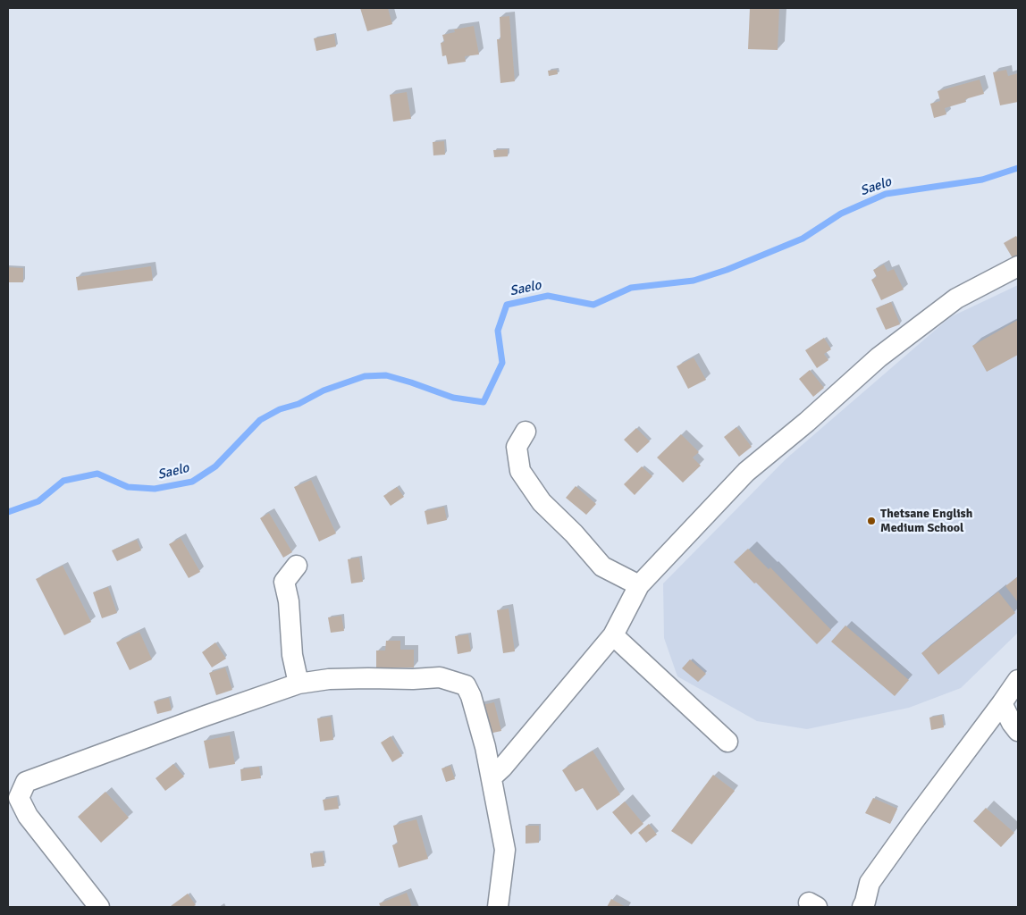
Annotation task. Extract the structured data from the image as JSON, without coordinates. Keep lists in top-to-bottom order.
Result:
{
  "water": ["Saelo"],
  "places": ["Thetsane English Medium School"]
}
